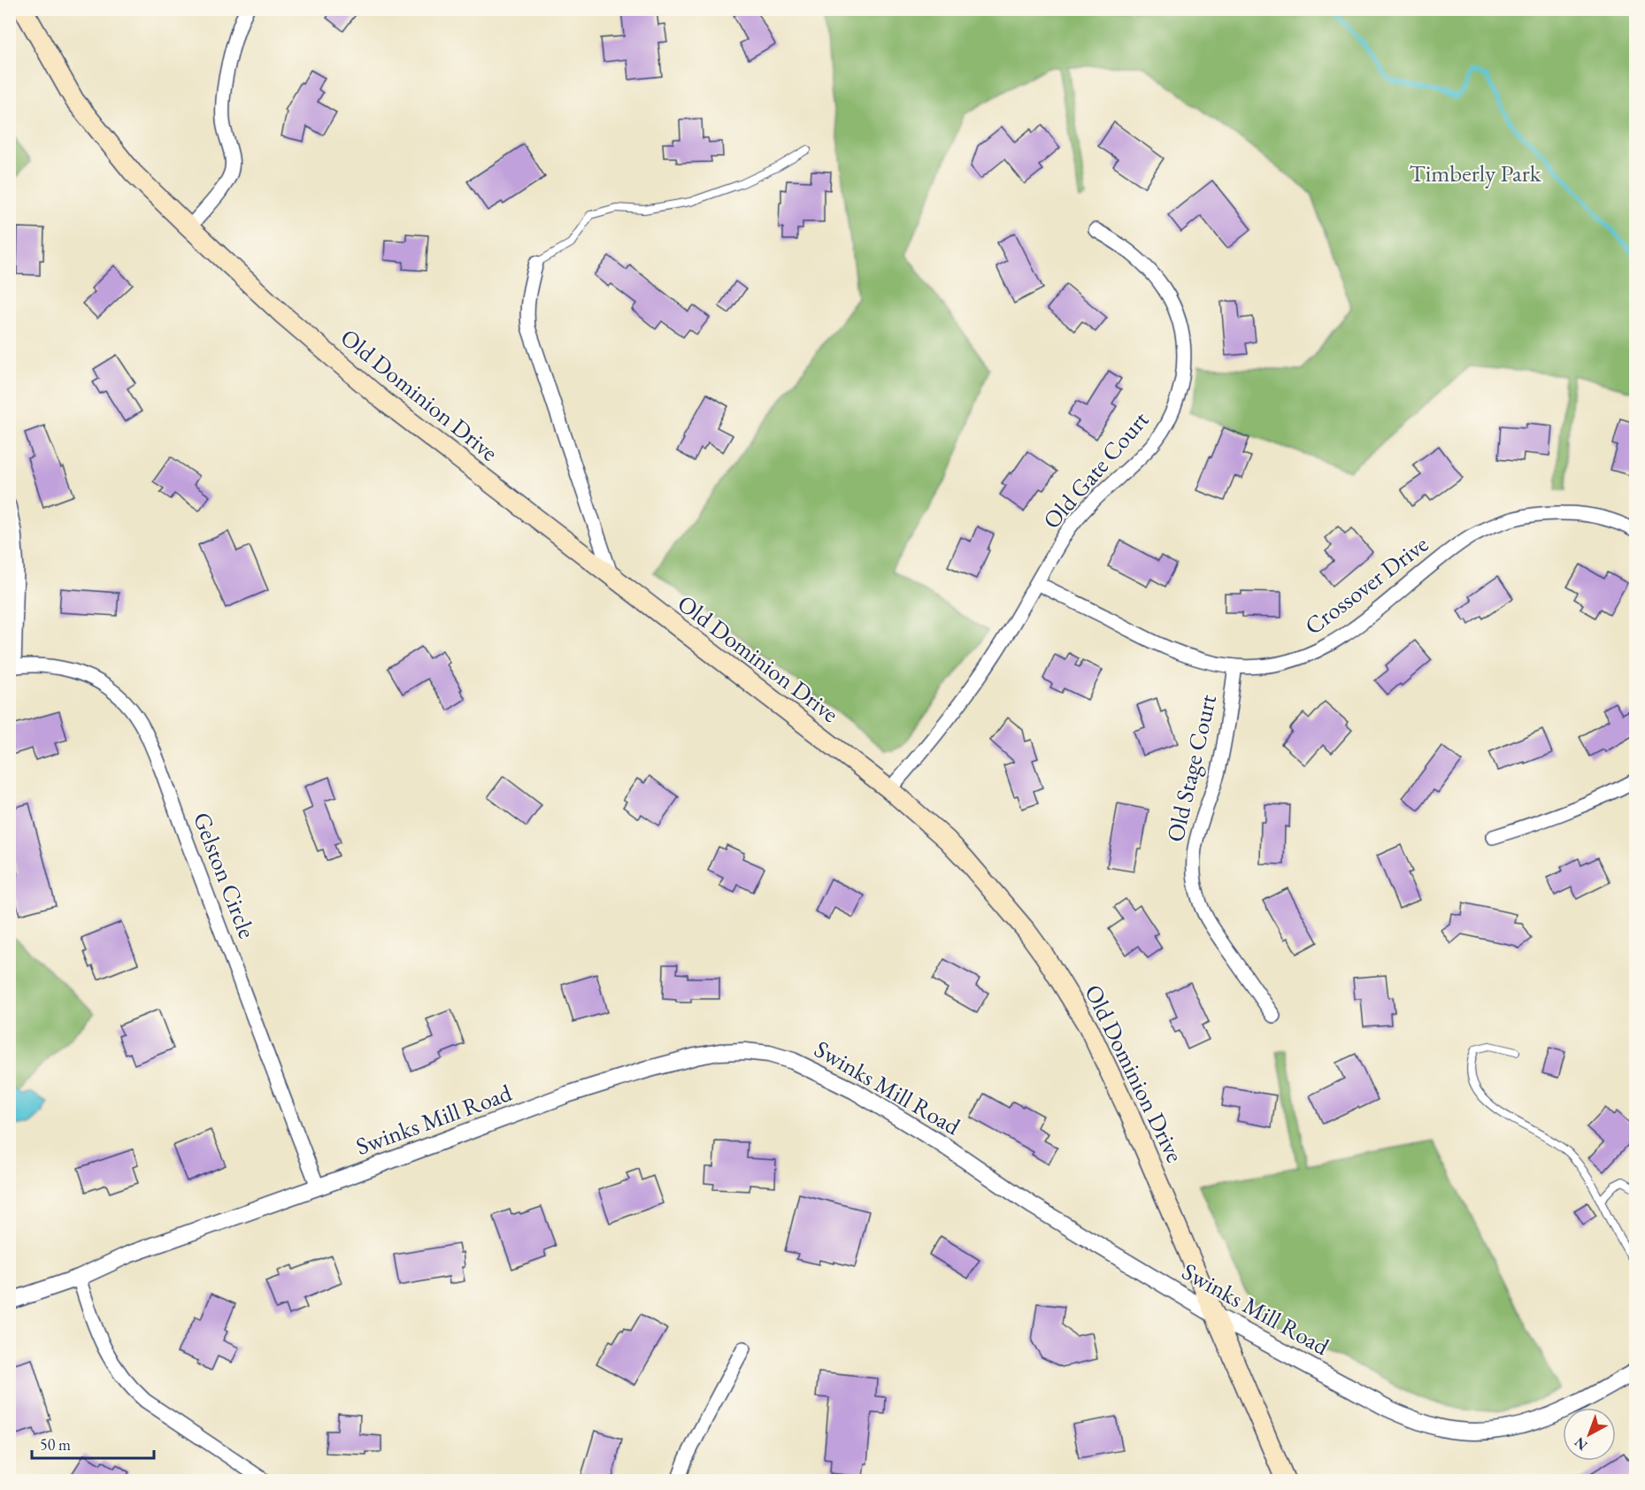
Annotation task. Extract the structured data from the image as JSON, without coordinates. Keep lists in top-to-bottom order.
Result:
{
  "streets": {
    "main road": ["Old Dominion Drive"],
    "street": [
      "Old Gate Court",
      "Crossover Drive",
      "Old Stage Court",
      "Gelston Circle",
      "Swinks Mill Road"
    ]
  },
  "crossings": [
    ["Old Dominion Drive", "Old Gate Court"],
    ["Old Dominion Drive", "Swinks Mill Road"],
    ["Old Gate Court", "Crossover Drive"],
    ["Crossover Drive", "Old Stage Court"],
    ["Gelston Circle", "Swinks Mill Road"]
  ],
  "parks": ["Timberly Park"],
  "scale_bar": "50 m",
  "north": "bottom left"
}
